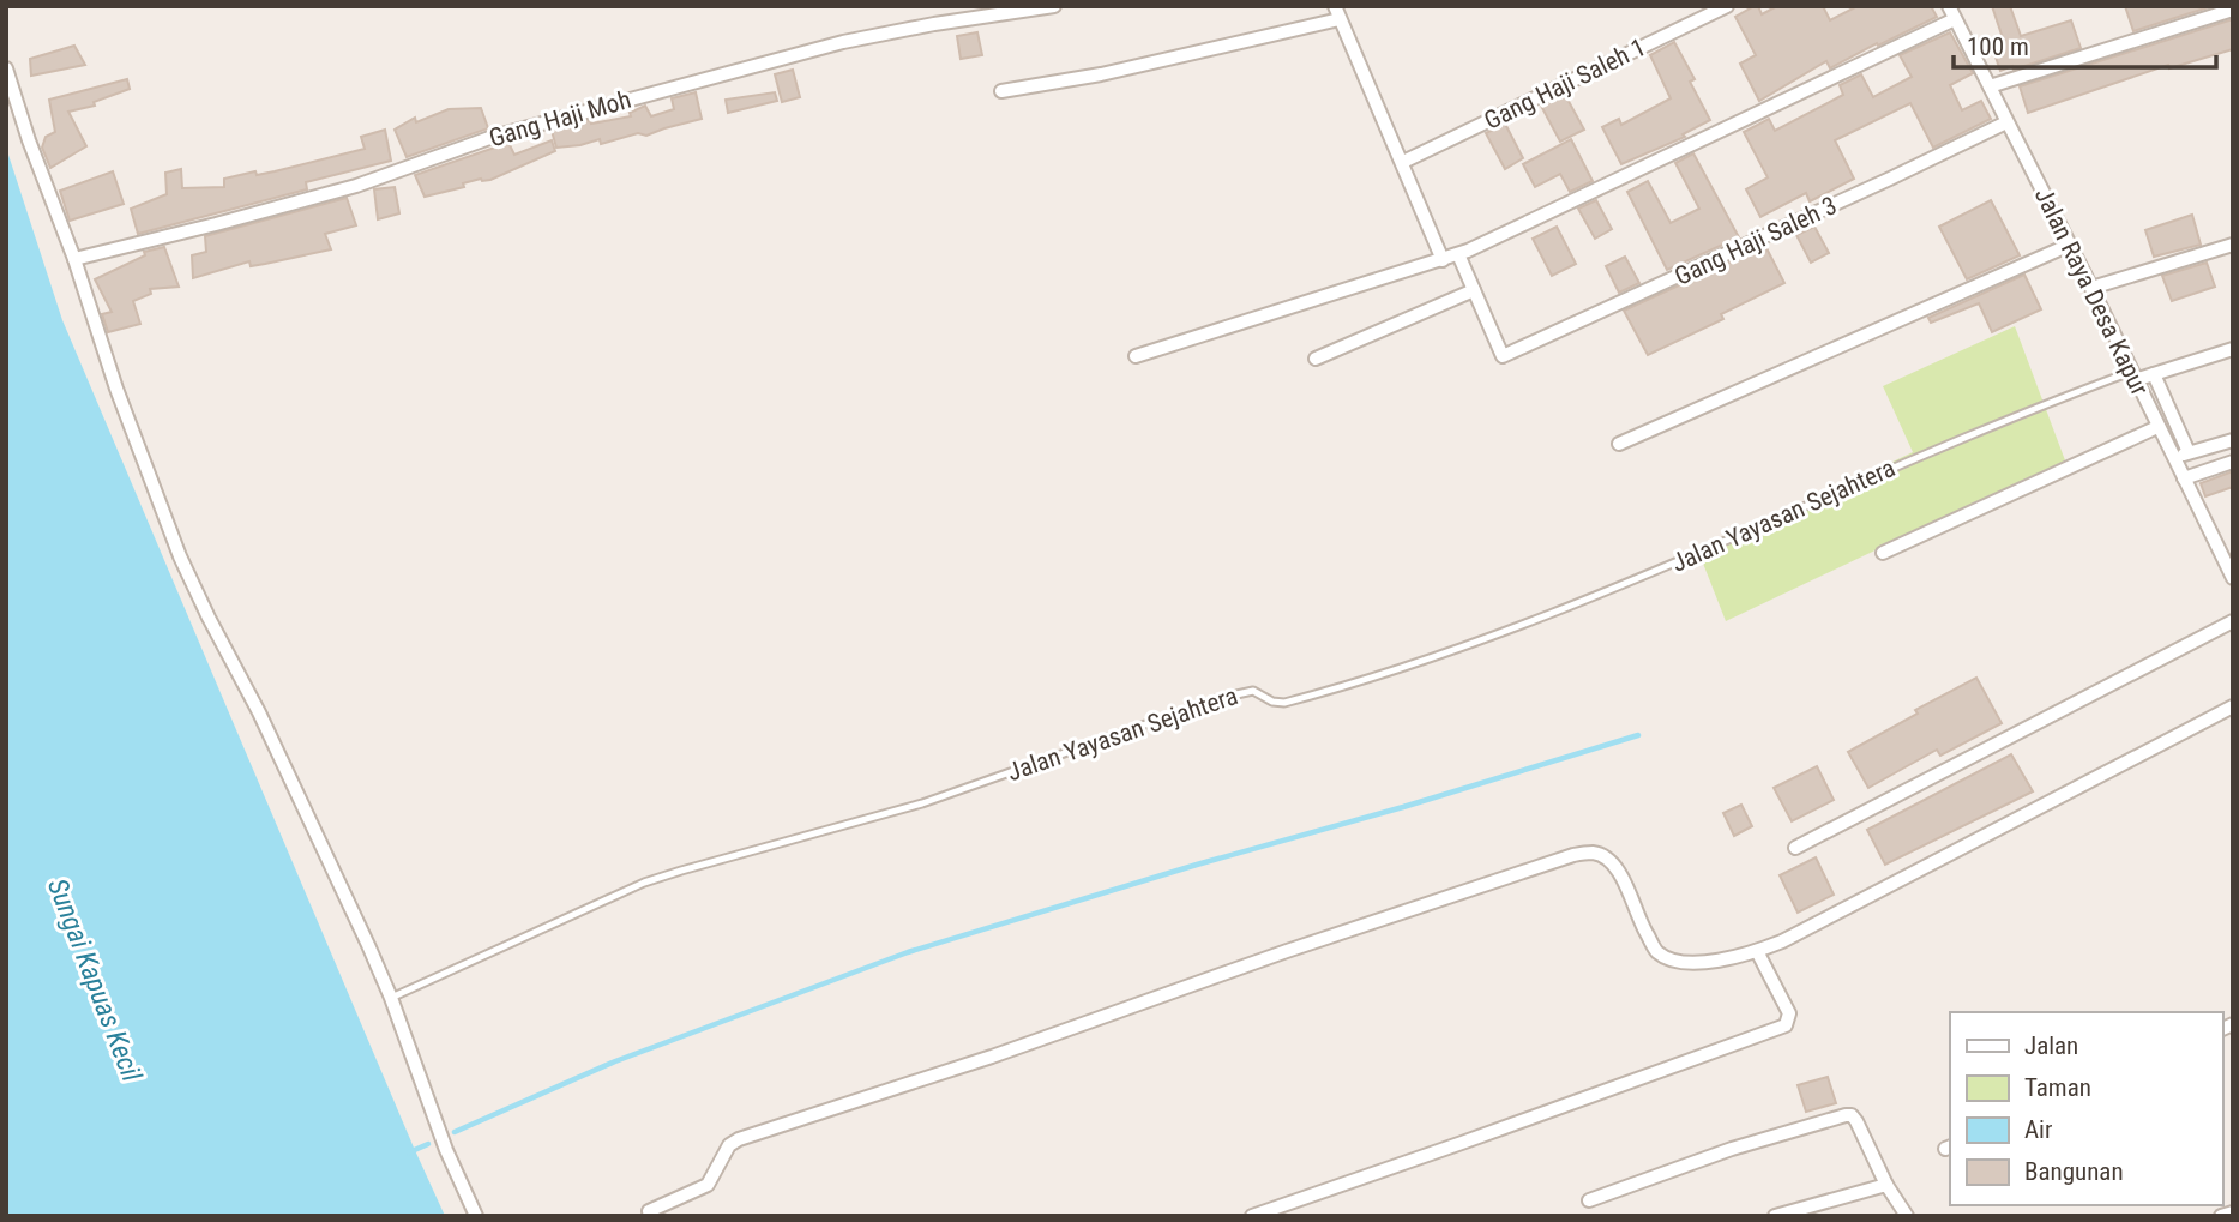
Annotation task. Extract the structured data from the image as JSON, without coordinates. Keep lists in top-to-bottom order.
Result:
{
  "streets": {
    "street": [
      "Gang Haji Saleh 1",
      "Gang Haji Moh",
      "Gang Haji Saleh 3",
      "Jalan Raya Desa Kapur"
    ],
    "lane": ["Jalan Yayasan Sejahtera"]
  },
  "crossings": [
    ["Gang Haji Saleh 3", "Jalan Raya Desa Kapur"],
    ["Jalan Raya Desa Kapur", "Jalan Yayasan Sejahtera"]
  ],
  "water": ["Sungai Kapuas Kecil"],
  "legend": [
    "Jalan",
    "Taman",
    "Air",
    "Bangunan"
  ],
  "scale_bar": "100 m"
}
